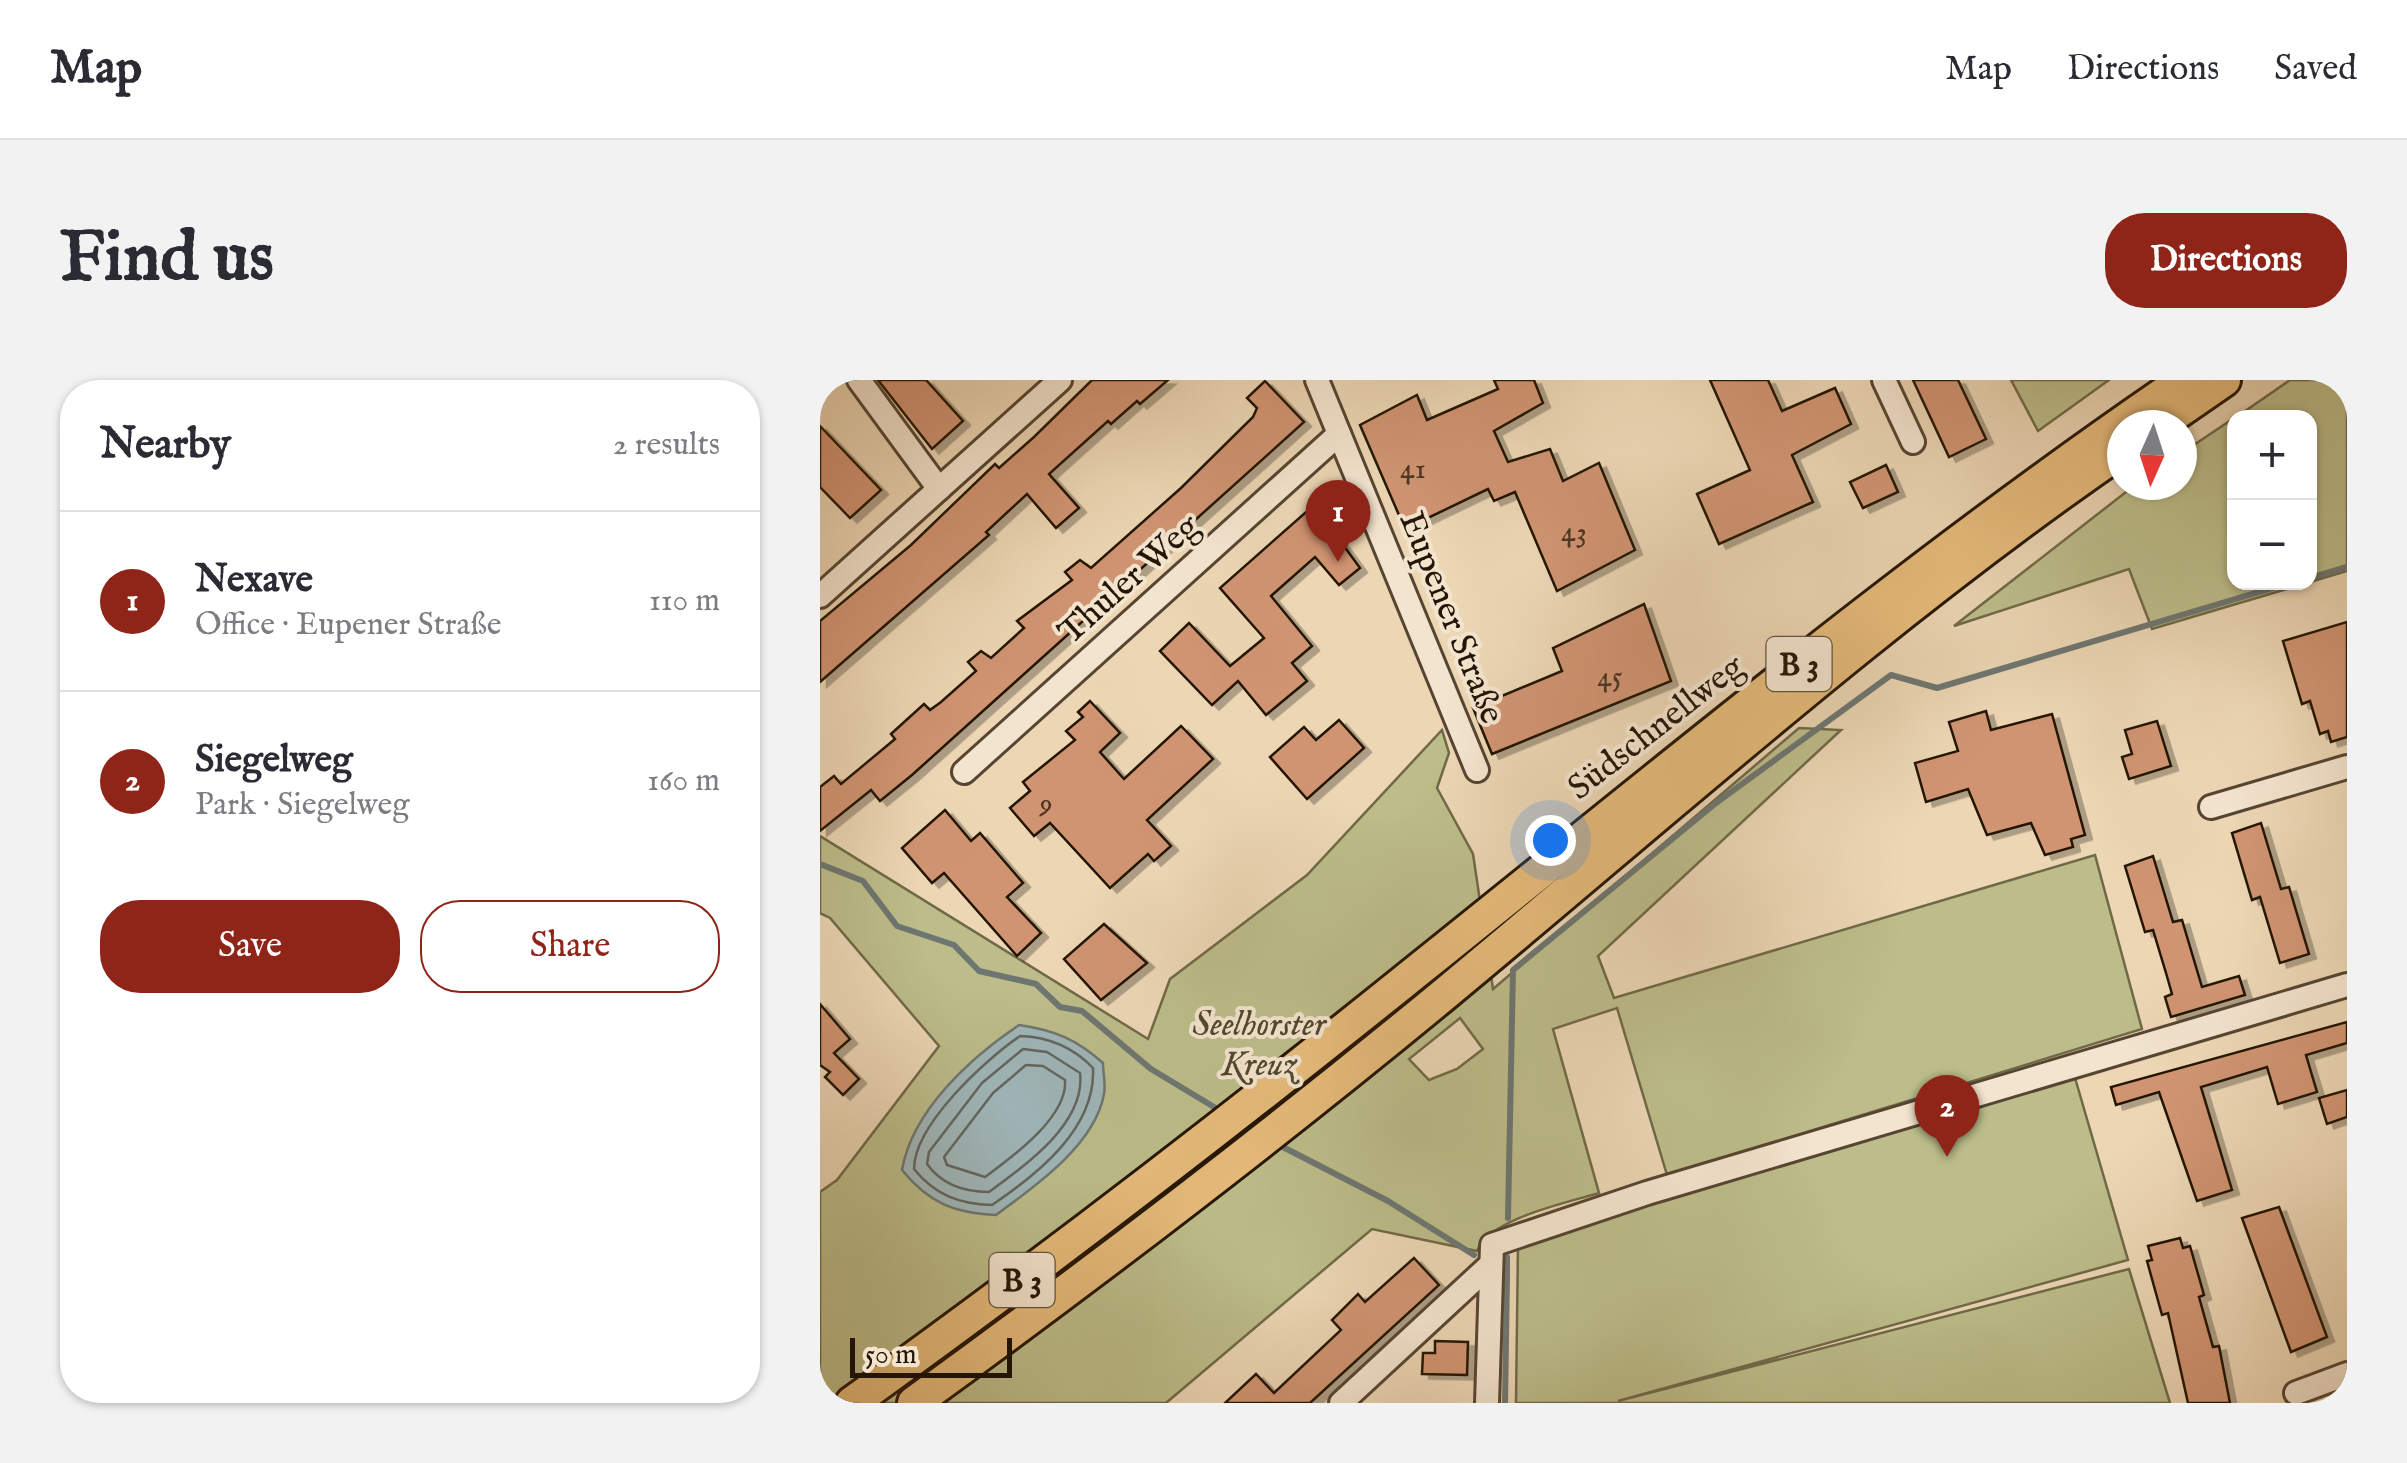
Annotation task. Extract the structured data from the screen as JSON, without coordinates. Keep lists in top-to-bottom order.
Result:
{
  "streets": {
    "highway": ["B 3", "Südschnellweg"],
    "street": ["Thuler Weg", "Eupener Straße"]
  },
  "crossings": [
    ["Thuler Weg", "Eupener Straße"]
  ],
  "parks": ["Seelhorster Kreuz"],
  "house_numbers": [
    "41",
    "43",
    "45",
    "9"
  ],
  "scale_bar": "50 m",
  "north": "bottom",
  "page": {
    "header": "Map",
    "nav": ["Map", "Directions", "Saved"],
    "buttons": [
      "Directions",
      ["Save", "Share"]
    ],
    "title": "Find us",
    "heading": ["Nearby", "2 results"],
    "map_buttons": ["+", "−"],
    "pins": ["1", "2"],
    "list": [
      {
        "mark": "1",
        "name": "Nexave",
        "note": "Office · Eupener Straße",
        "value": "110 m"
      },
      {
        "mark": "2",
        "name": "Siegelweg",
        "note": "Park · Siegelweg",
        "value": "160 m"
      }
    ],
    "scale": "50 m"
  }
}
